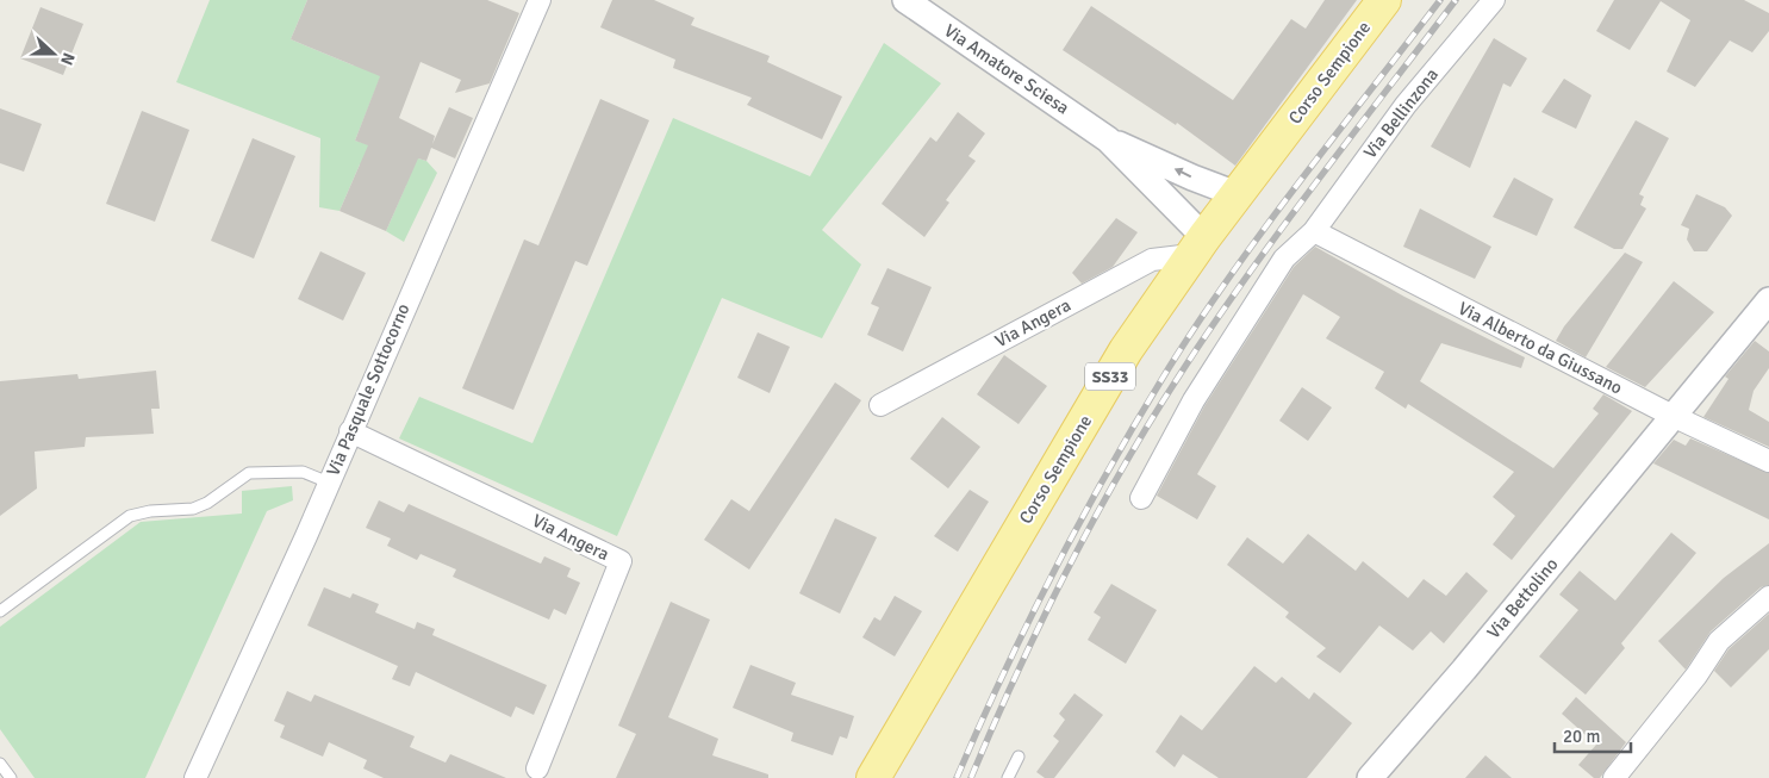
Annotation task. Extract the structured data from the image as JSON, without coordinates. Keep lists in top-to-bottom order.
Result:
{
  "streets": {
    "main road": ["Corso Sempione", "SS33"],
    "street": [
      "Via Amatore Sciesa",
      "Via Bellinzona",
      "Via Angera",
      "Via Alberto da Giussano",
      "Via Pasquale Sottocorno",
      "Via Bettolino"
    ]
  },
  "crossings": [
    ["Via Amatore Sciesa", "Corso Sempione"],
    ["Via Amatore Sciesa", "Via Angera"],
    ["Corso Sempione", "Via Angera"],
    ["Via Bellinzona", "Via Alberto da Giussano"],
    ["Via Angera", "Via Pasquale Sottocorno"],
    ["Via Alberto da Giussano", "Via Bettolino"]
  ],
  "scale_bar": "20 m",
  "north": "right"
}
